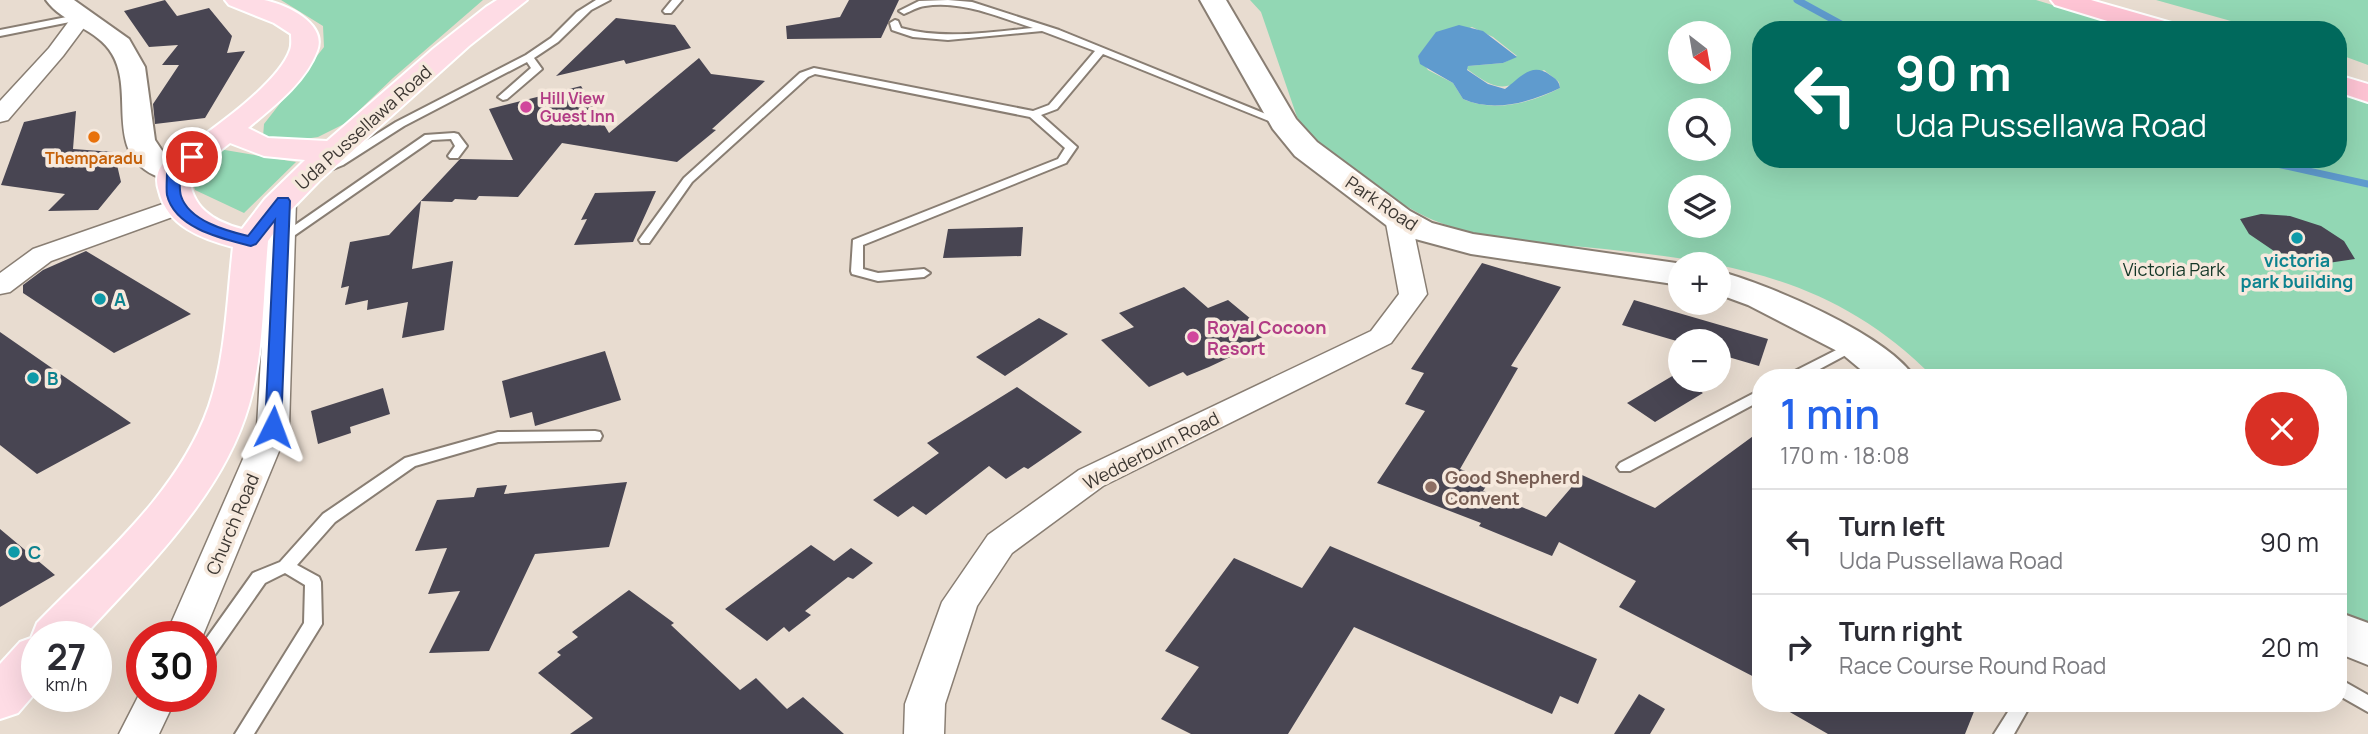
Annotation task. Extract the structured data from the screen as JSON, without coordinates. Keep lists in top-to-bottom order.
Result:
{
  "streets": {
    "main road": ["Uda Pussellawa Road"],
    "street": ["Park Road", "Wedderburn Road", "Church Road"]
  },
  "crossings": [
    ["Uda Pussellawa Road", "Church Road"],
    ["Park Road", "Wedderburn Road"]
  ],
  "parks": ["Victoria Park"],
  "places": [
    "Hill View Guest Inn",
    "Themparadu",
    "victoria park building",
    "A",
    "Royal Cocoon Resort",
    "B",
    "Good Shepherd Convent",
    "C"
  ],
  "north": "bottom right",
  "page": {
    "map_buttons": ["+", "−"],
    "turn": ["90 m", "Uda Pussellawa Road"],
    "heading": ["1 min", "170 m · 18:08"],
    "list": [
      {
        "name": "Turn left",
        "note": "Uda Pussellawa Road",
        "value": "90 m"
      },
      {
        "name": "Turn right",
        "note": "Race Course Round Road",
        "value": "20 m"
      }
    ],
    "speed": "27 km/h",
    "limit": "30"
  }
}
